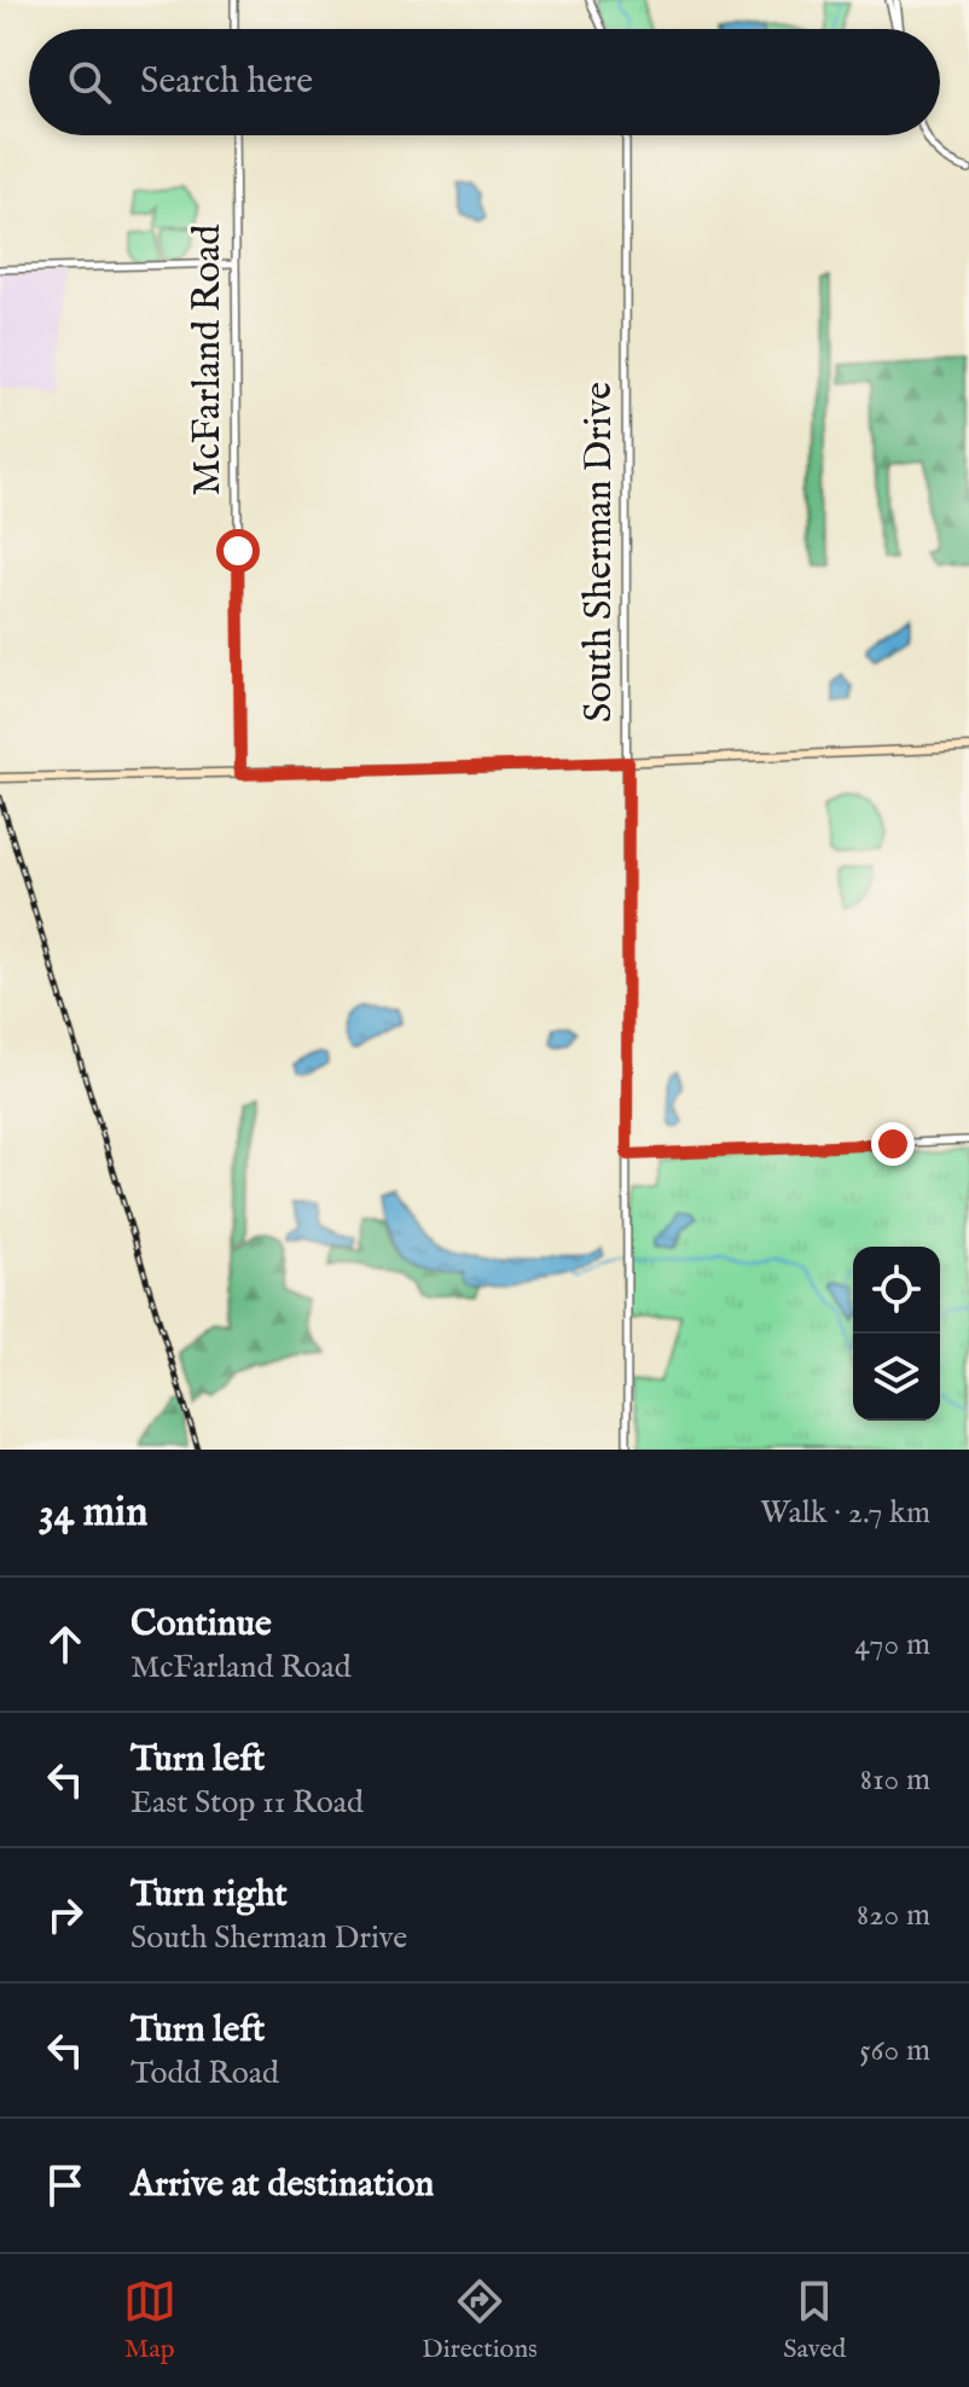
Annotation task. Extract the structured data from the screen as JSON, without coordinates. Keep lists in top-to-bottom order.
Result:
{
  "streets": {
    "street": ["McFarland Road", "South Sherman Drive"]
  },
  "page": {
    "search": "Search here",
    "heading": ["34 min", "Walk · 2.7 km"],
    "list": [
      ["Continue", "McFarland Road", "470 m"],
      ["Turn left", "East Stop 11 Road", "810 m"],
      ["Turn right", "South Sherman Drive", "820 m"],
      ["Turn left", "Todd Road", "560 m"],
      "Arrive at destination"
    ],
    "nav": ["Map", "Directions", "Saved"]
  }
}
